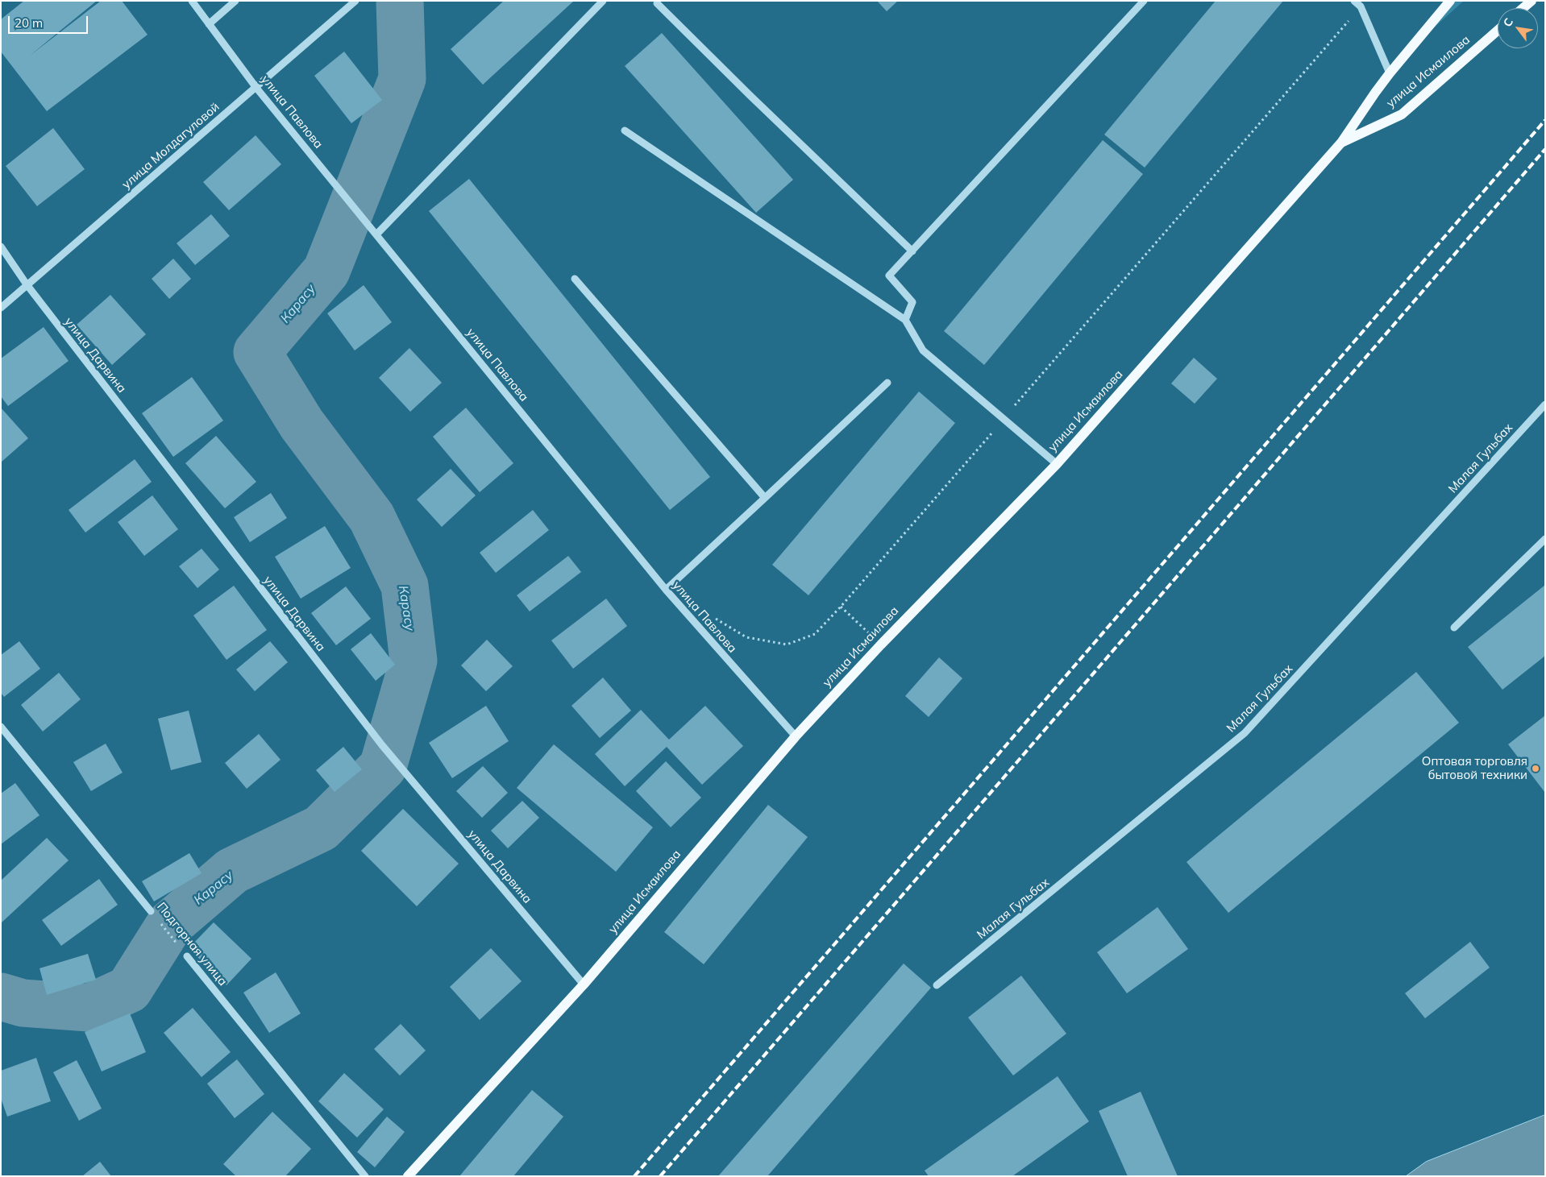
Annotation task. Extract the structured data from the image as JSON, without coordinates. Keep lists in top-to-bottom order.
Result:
{
  "streets": {
    "main road": ["улица Исмаилова"],
    "street": [
      "улица Павлова",
      "улица Молдагуловой",
      "улица Дарвина",
      "Малая Гульбах",
      "Подгорная улица"
    ]
  },
  "crossings": [
    ["улица Исмаилова", "улица Павлова"],
    ["улица Исмаилова", "улица Дарвина"],
    ["улица Павлова", "улица Молдагуловой"],
    ["улица Молдагуловой", "улица Дарвина"]
  ],
  "water": ["Карасу"],
  "places": ["Оптовая торговля бытовой техники"],
  "scale_bar": "20 m",
  "north": "top left"
}
